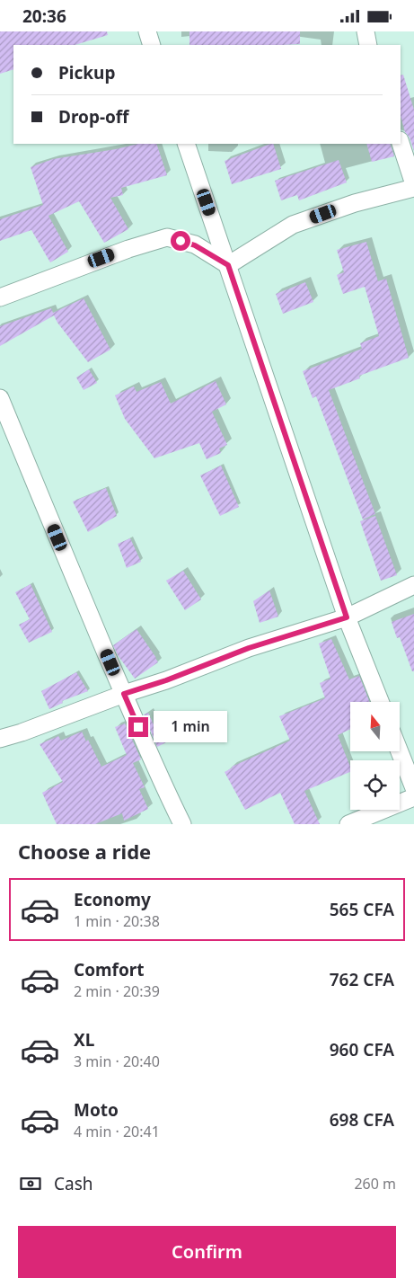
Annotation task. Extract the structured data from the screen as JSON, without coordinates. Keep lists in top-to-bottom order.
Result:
{
  "north": "top",
  "page": {
    "status": "20:36",
    "banner": ["Pickup", "Drop-off"],
    "bubble": "1 min",
    "heading": "Choose a ride",
    "list": [
      {
        "name": "Economy",
        "note": "1 min · 20:38",
        "value": "565 CFA"
      },
      {
        "name": "Comfort",
        "note": "2 min · 20:39",
        "value": "762 CFA"
      },
      {
        "name": "XL",
        "note": "3 min · 20:40",
        "value": "960 CFA"
      },
      {
        "name": "Moto",
        "note": "4 min · 20:41",
        "value": "698 CFA"
      }
    ],
    "pay": ["Cash", "260 m"],
    "buttons": "Confirm"
  }
}
